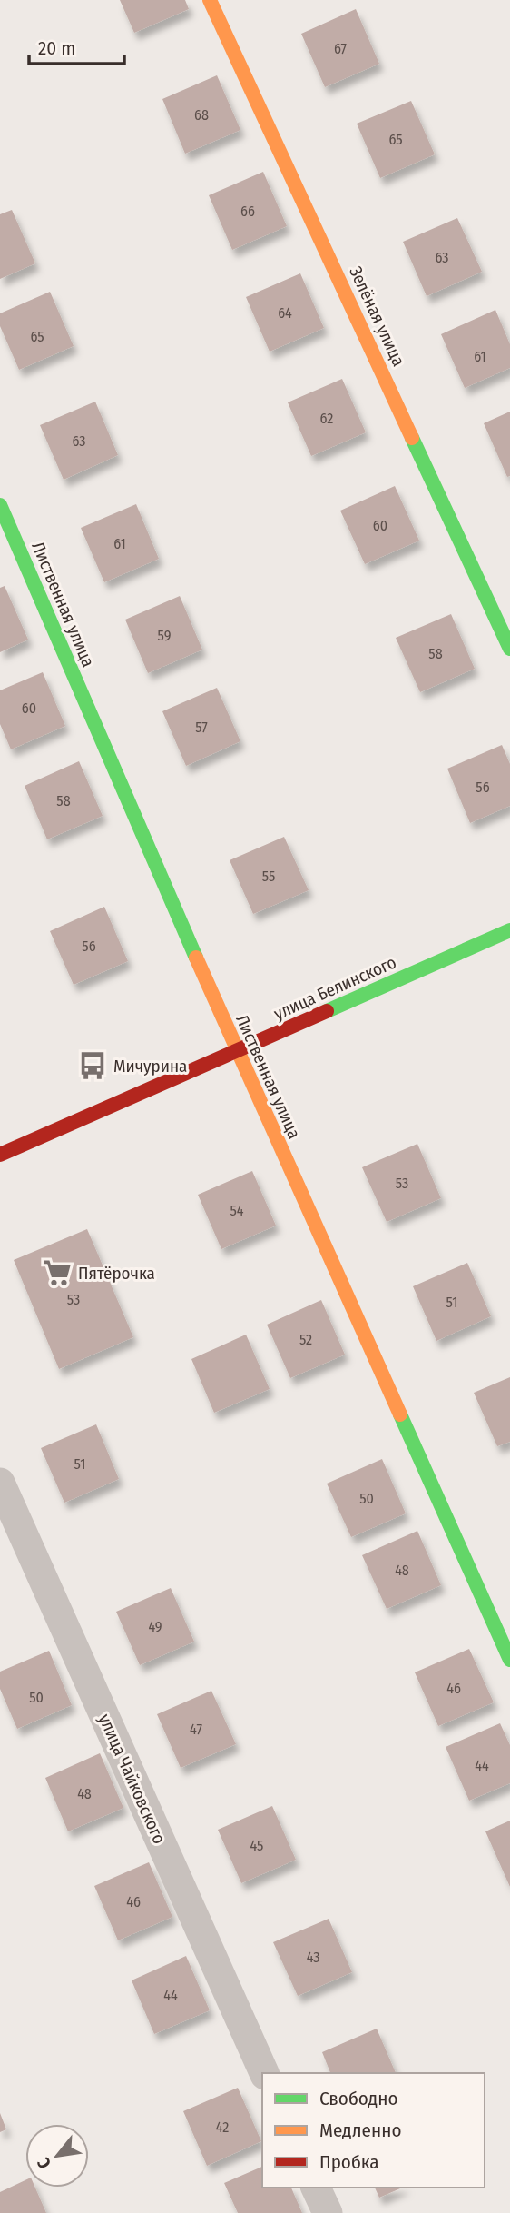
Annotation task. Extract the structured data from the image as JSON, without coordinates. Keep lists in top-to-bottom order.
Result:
{
  "streets": {
    "street": [
      "Зелёная улица",
      "Лиственная улица",
      "улица Белинского",
      "улица Чайковского"
    ]
  },
  "crossings": [
    ["Лиственная улица", "улица Белинского"]
  ],
  "places": {
    "bus stop": ["Мичурина"],
    "supermarket": ["Пятёрочка"]
  },
  "house_numbers": [
    "67",
    "68",
    "65",
    "66",
    "63",
    "64",
    "65",
    "61",
    "62",
    "63",
    "60",
    "61",
    "59",
    "58",
    "60",
    "57",
    "56",
    "58",
    "55",
    "56",
    "53",
    "54",
    "53",
    "51",
    "52",
    "51",
    "50",
    "48",
    "49",
    "46",
    "50",
    "47",
    "44",
    "48",
    "45",
    "46",
    "43",
    "44",
    "42"
  ],
  "legend": ["Свободно", "Медленно", "Пробка"],
  "scale_bar": "20 m",
  "north": "bottom left"
}
